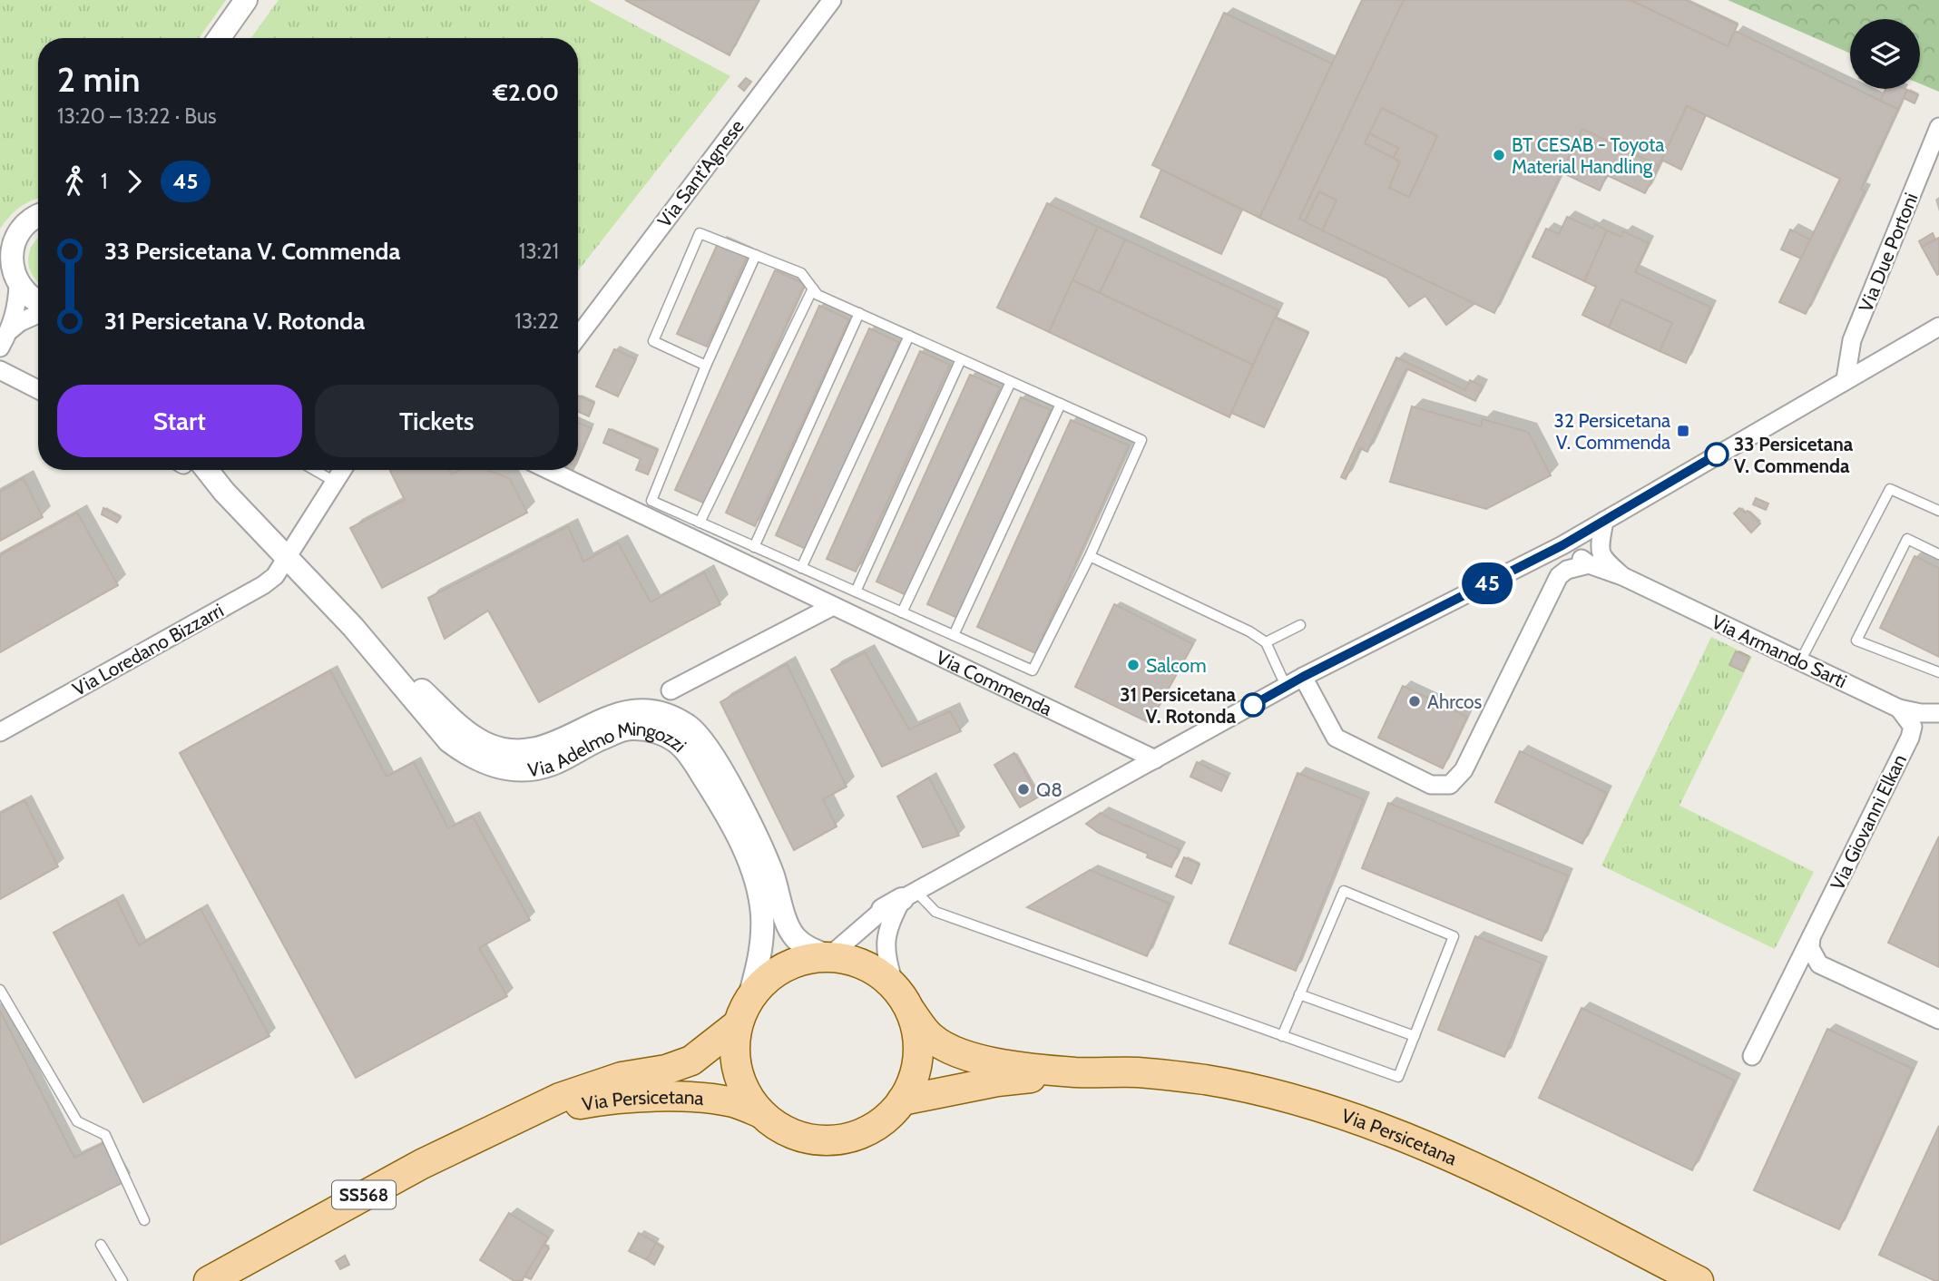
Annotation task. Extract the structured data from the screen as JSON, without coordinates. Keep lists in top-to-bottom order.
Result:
{
  "streets": {
    "main road": ["Via Persicetana", "SS568"],
    "street": [
      "Via Sant'Agnese",
      "Via Due Portoni",
      "Via Loredano Bizzarri",
      "Via Armando Sarti",
      "Via Commenda",
      "Via Adelmo Mingozzi",
      "Via Giovanni Elkan"
    ]
  },
  "crossings": [
    ["Via Loredano Bizzarri", "Via Adelmo Mingozzi"],
    ["Via Armando Sarti", "Via Giovanni Elkan"],
    ["Via Adelmo Mingozzi", "Via Persicetana"]
  ],
  "places": {
    "other": [
      "BT CESAB - Toyota Material Handling",
      "33 Persicetana V. Commenda",
      "Salcom",
      "Ahrcos",
      "31 Persicetana V. Rotonda",
      "Q8"
    ],
    "transit": ["32 Persicetana V. Commenda"]
  },
  "lines": ["bus line 45"],
  "page": {
    "on_map": "45",
    "heading": ["2 min", "13:20 – 13:22 · Bus", "€2.00"],
    "legs": ["1", "45"],
    "list": [
      {
        "name": "33 Persicetana V. Commenda",
        "value": "13:21"
      },
      {
        "name": "31 Persicetana V. Rotonda",
        "value": "13:22"
      }
    ],
    "buttons": ["Start", "Tickets"]
  }
}
